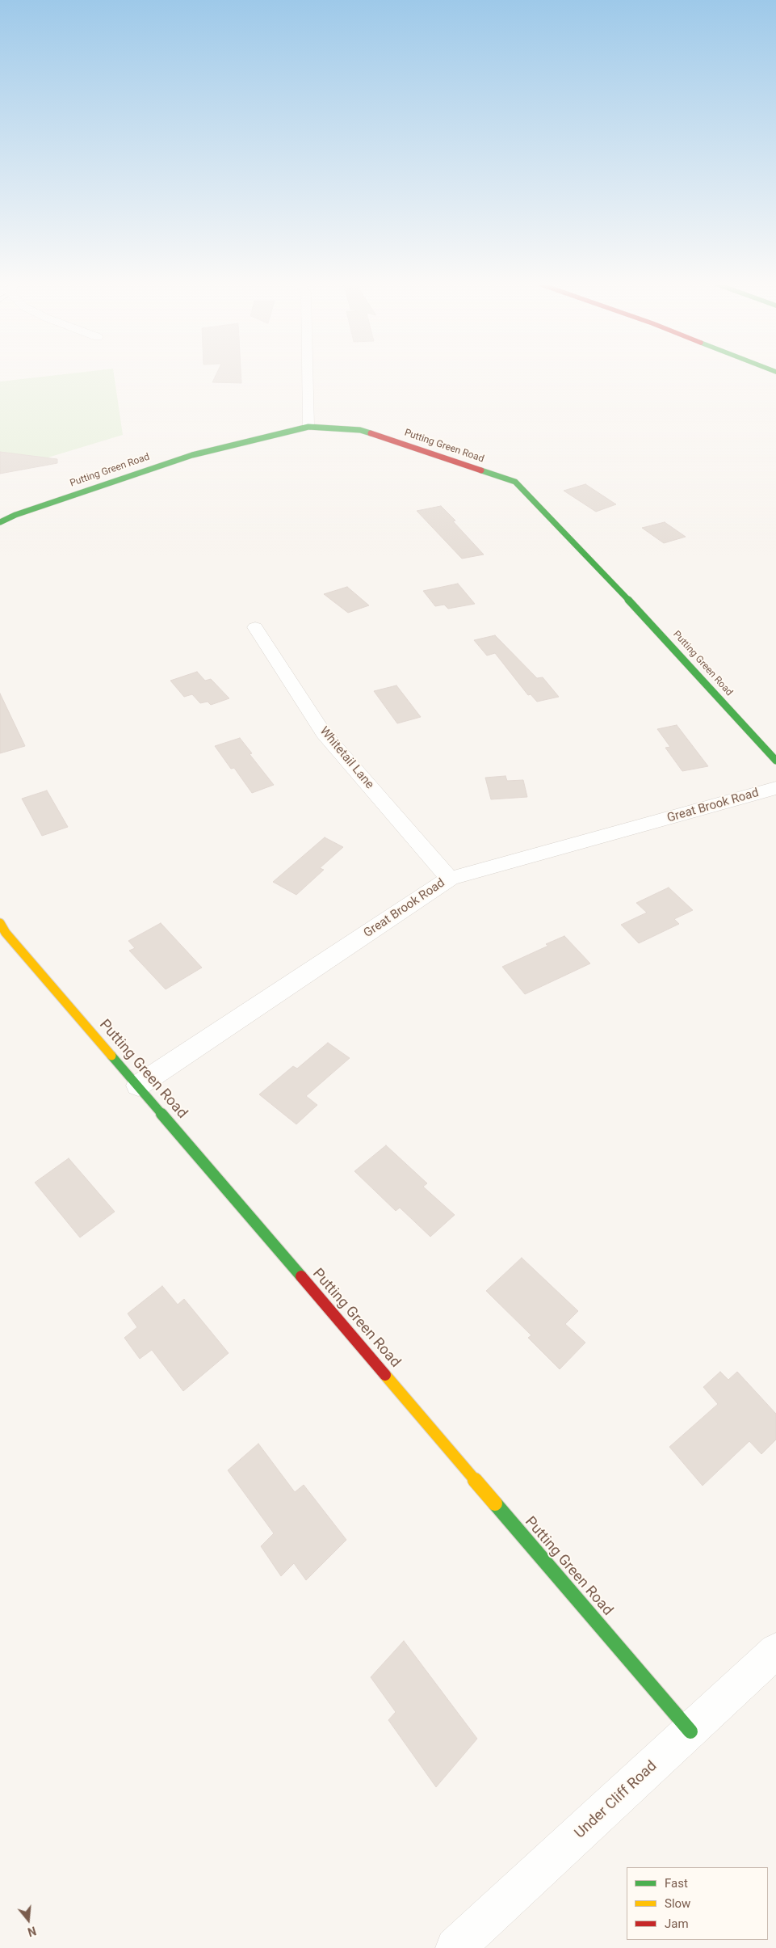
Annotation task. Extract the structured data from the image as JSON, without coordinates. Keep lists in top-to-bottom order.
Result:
{
  "streets": {
    "main road": ["Putting Green Road"],
    "street": ["Whitetail Lane", "Great Brook Road", "Under Cliff Road"]
  },
  "crossings": [
    ["Putting Green Road", "Great Brook Road"],
    ["Putting Green Road", "Under Cliff Road"],
    ["Whitetail Lane", "Great Brook Road"]
  ],
  "legend": ["Fast", "Slow", "Jam"],
  "north": "bottom"
}
